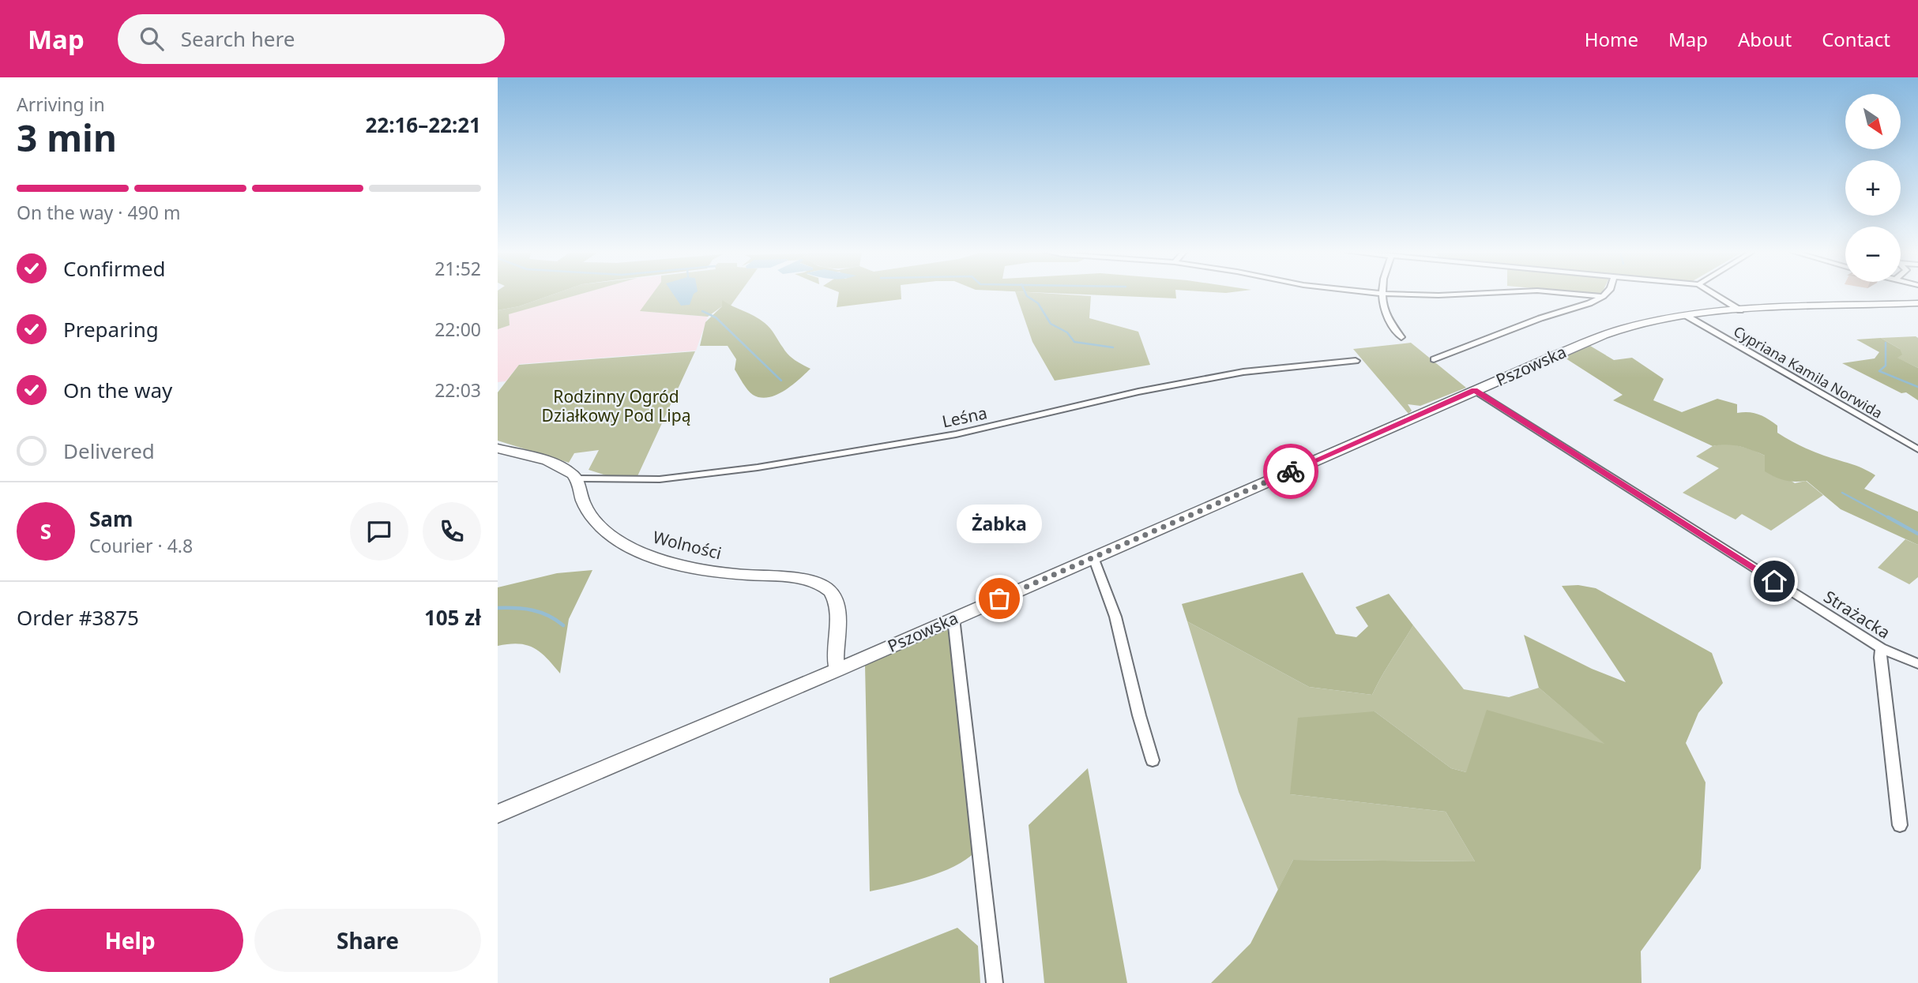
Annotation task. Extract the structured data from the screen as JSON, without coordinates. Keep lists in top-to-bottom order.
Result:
{
  "streets": {
    "main road": ["Pszowska", "Wolności"],
    "street": ["Cypriana Kamila Norwida", "Leśna", "Strażacka"]
  },
  "crossings": [
    ["Pszowska", "Cypriana Kamila Norwida"],
    ["Pszowska", "Wolności"],
    ["Pszowska", "Strażacka"],
    ["Leśna", "Wolności"]
  ],
  "parks": ["Rodzinny Ogród Działkowy Pod Lipą"],
  "places": ["Żabka"],
  "north": "bottom right",
  "page": {
    "header": "Map",
    "search": "Search here",
    "nav": [
      "Home",
      "Map",
      "About",
      "Contact"
    ],
    "heading": ["3 min", "Arriving in", "22:16–22:21"],
    "panel": [
      "Sam",
      "Courier · 4.8",
      "Order #3875",
      "105 zł"
    ],
    "map_buttons": ["+", "−"],
    "bar": "On the way · 490 m",
    "list": [
      ["Confirmed", "21:52"],
      ["Preparing", "22:00"],
      ["On the way", "22:03"],
      "Delivered"
    ],
    "round": "S",
    "bubble": "Żabka",
    "buttons": ["Help", "Share"]
  }
}
